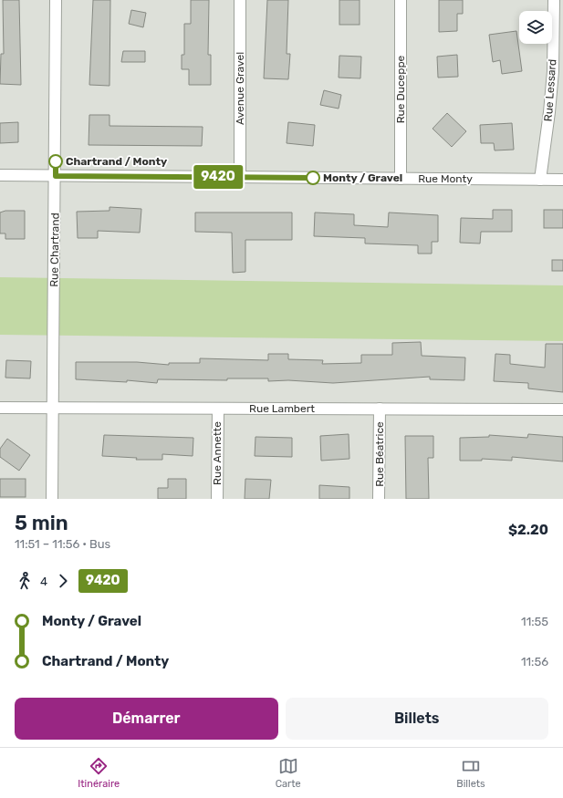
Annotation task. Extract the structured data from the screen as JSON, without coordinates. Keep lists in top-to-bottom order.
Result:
{
  "streets": {
    "street": [
      "Avenue Gravel",
      "Rue Duceppe",
      "Rue Lessard",
      "Rue Monty",
      "Rue Chartrand",
      "Rue Lambert",
      "Rue Annette",
      "Rue Béatrice"
    ]
  },
  "crossings": [
    ["Avenue Gravel", "Rue Monty"],
    ["Rue Duceppe", "Rue Monty"],
    ["Rue Lessard", "Rue Monty"],
    ["Rue Monty", "Rue Chartrand"],
    ["Rue Chartrand", "Rue Lambert"],
    ["Rue Lambert", "Rue Annette"],
    ["Rue Lambert", "Rue Béatrice"]
  ],
  "places": ["Chartrand / Monty", "Monty / Gravel"],
  "lines": ["bus line 942O"],
  "page": {
    "on_map": "942O",
    "heading": ["5 min", "11:51 – 11:56 · Bus", "$2.20"],
    "legs": ["4", "942O"],
    "list": [
      {
        "name": "Monty / Gravel",
        "value": "11:55"
      },
      {
        "name": "Chartrand / Monty",
        "value": "11:56"
      }
    ],
    "buttons": ["Démarrer", "Billets"],
    "tabs": ["Itinéraire", "Carte", "Billets"]
  }
}
